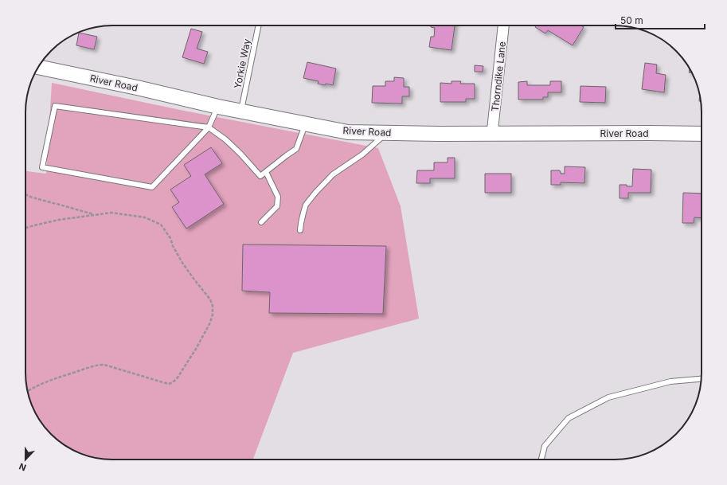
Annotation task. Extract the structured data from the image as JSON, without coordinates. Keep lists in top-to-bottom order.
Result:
{
  "streets": {
    "main road": ["River Road"],
    "street": ["Thorndike Lane"],
    "lane": ["Yorkie Way"]
  },
  "crossings": [
    ["Yorkie Way", "River Road"],
    ["Thorndike Lane", "River Road"]
  ],
  "scale_bar": "50 m",
  "north": "bottom"
}
